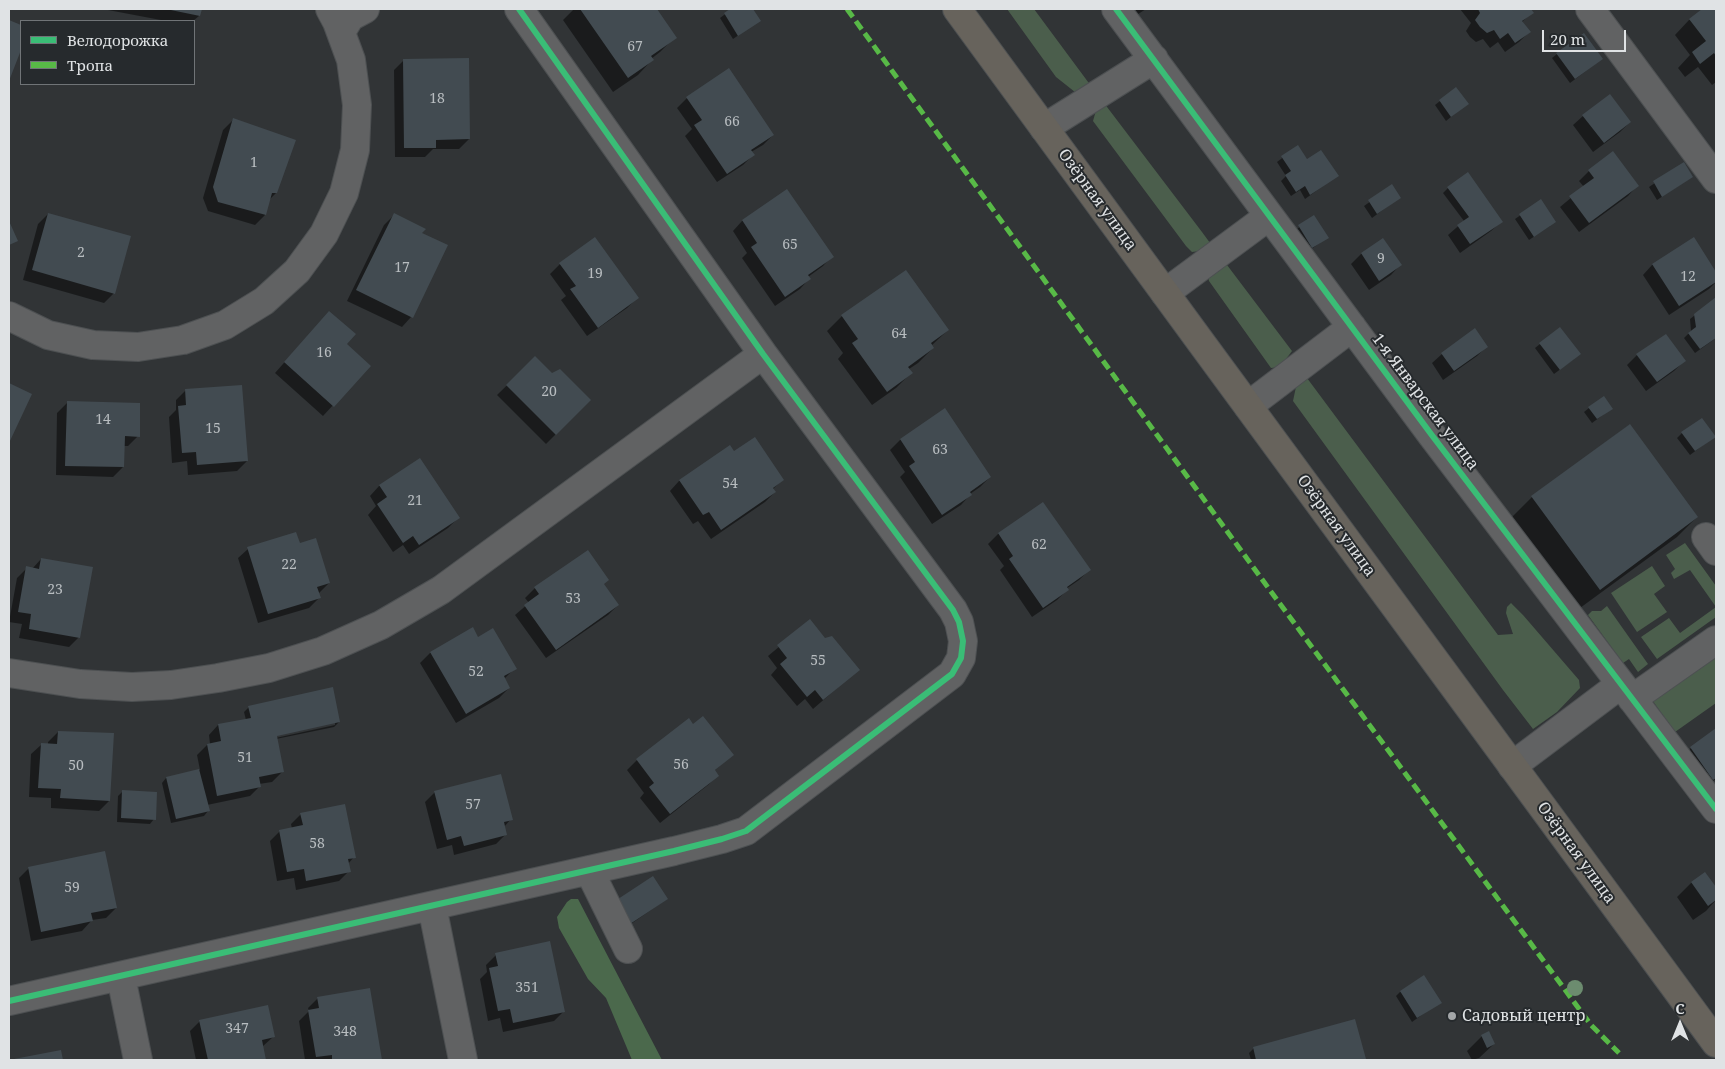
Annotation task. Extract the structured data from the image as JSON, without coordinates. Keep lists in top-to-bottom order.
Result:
{
  "streets": {
    "main road": ["Озёрная улица"],
    "street": ["1-я Январская улица"]
  },
  "places": ["Садовый центр"],
  "house_numbers": [
    "67",
    "18",
    "66",
    "1",
    "65",
    "2",
    "9",
    "17",
    "19",
    "12",
    "64",
    "16",
    "20",
    "14",
    "15",
    "63",
    "54",
    "21",
    "62",
    "22",
    "23",
    "53",
    "55",
    "52",
    "51",
    "56",
    "50",
    "57",
    "58",
    "59",
    "351",
    "347",
    "348"
  ],
  "legend": ["Велодорожка", "Тропа"],
  "scale_bar": "20 m",
  "north": "top"
}
